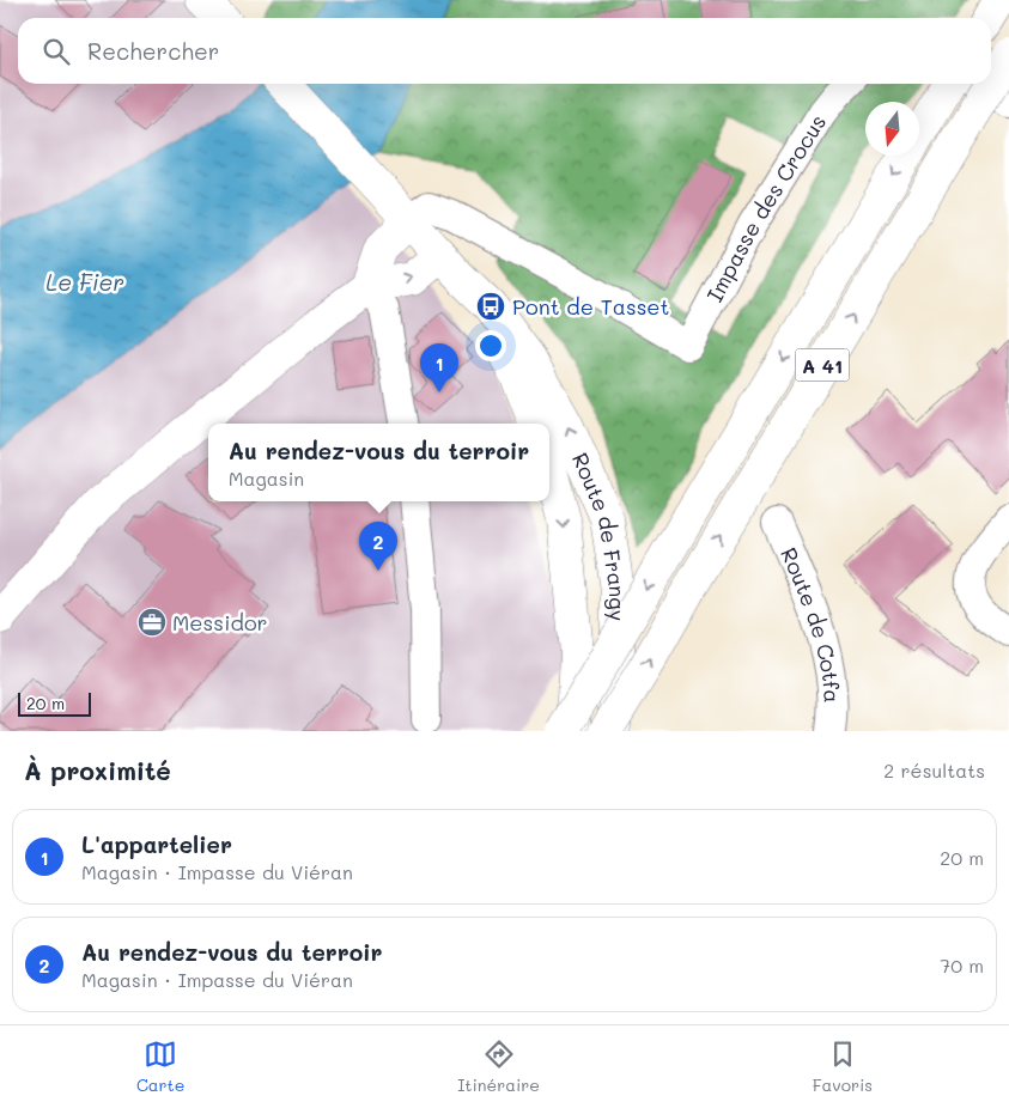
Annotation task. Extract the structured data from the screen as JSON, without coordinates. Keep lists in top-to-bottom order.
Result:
{
  "streets": {
    "main road": ["A 41", "Route de Frangy"],
    "street": ["Impasse des Crocus", "Route de Cotfa"]
  },
  "crossings": [
    ["Impasse des Crocus", "Route de Frangy"]
  ],
  "water": ["Le Fier"],
  "places": {
    "bus stop": ["Pont de Tasset"],
    "office": ["Messidor"]
  },
  "scale_bar": "20 m",
  "north": "bottom",
  "page": {
    "search": "Rechercher",
    "pins": ["1", "2"],
    "popup": ["Au rendez-vous du terroir", "Magasin"],
    "scale": "20 m",
    "heading": ["À proximité", "2 résultats"],
    "list": [
      {
        "mark": "1",
        "name": "L'appartelier",
        "note": "Magasin · Impasse du Viéran",
        "value": "20 m"
      },
      {
        "mark": "2",
        "name": "Au rendez-vous du terroir",
        "note": "Magasin · Impasse du Viéran",
        "value": "70 m"
      }
    ],
    "nav": ["Carte", "Itinéraire", "Favoris"]
  }
}
